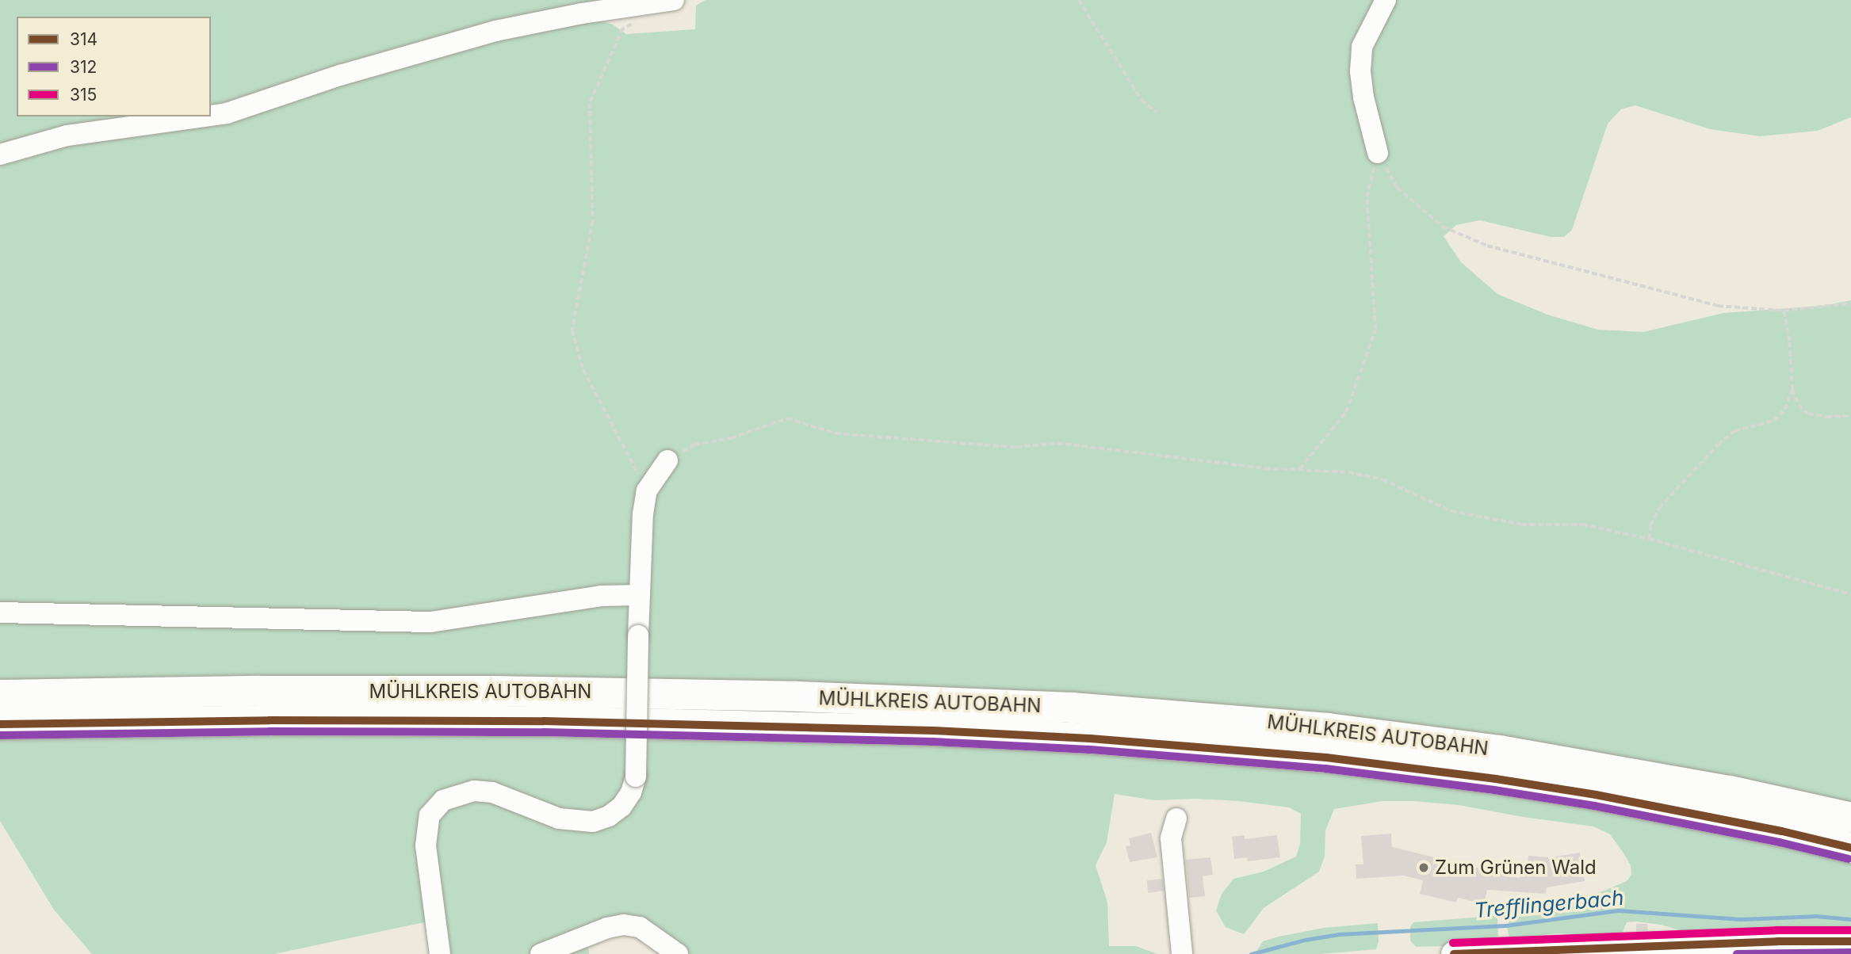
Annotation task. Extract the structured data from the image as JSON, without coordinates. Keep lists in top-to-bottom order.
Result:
{
  "streets": {
    "highway": ["MÜHLKREIS AUTOBAHN"]
  },
  "water": ["Trefflingerbach"],
  "places": ["Zum Grünen Wald"],
  "lines": ["transit line 314", "transit line 312", "transit line 315"],
  "legend": ["314", "312", "315"]
}
